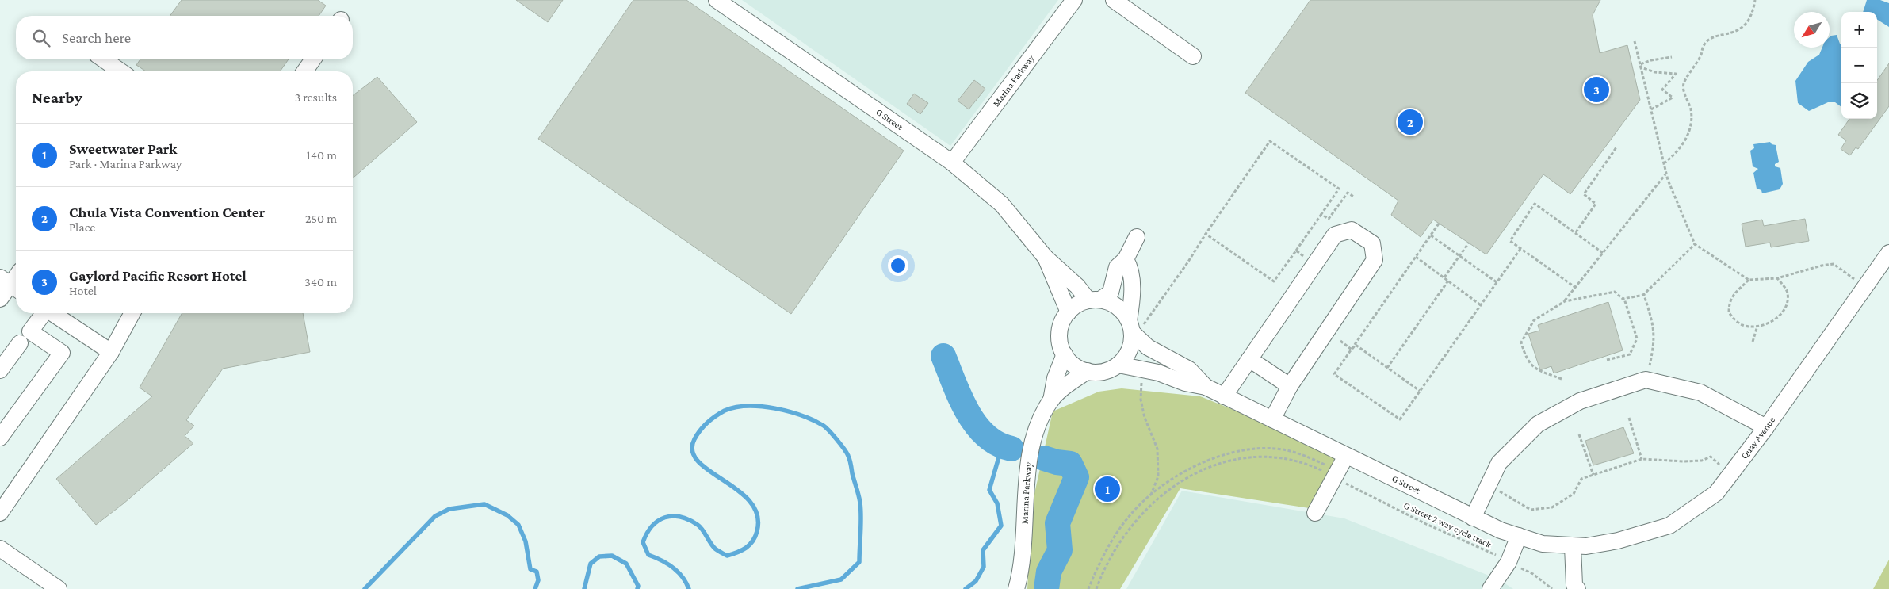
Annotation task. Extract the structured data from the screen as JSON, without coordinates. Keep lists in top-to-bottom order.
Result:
{
  "streets": {
    "street": ["Marina Parkway", "G Street", "Quay Avenue"],
    "path": ["G Street 2 way cycle track"]
  },
  "crossings": [
    ["Marina Parkway", "G Street"],
    ["G Street", "Quay Avenue"]
  ],
  "north": "bottom left",
  "page": {
    "map_buttons": ["+", "−"],
    "search": "Search here",
    "heading": ["Nearby", "3 results"],
    "pins": ["3", "2", "1"],
    "list": [
      {
        "mark": "1",
        "name": "Sweetwater Park",
        "note": "Park · Marina Parkway",
        "value": "140 m"
      },
      {
        "mark": "2",
        "name": "Chula Vista Convention Center",
        "note": "Place",
        "value": "250 m"
      },
      {
        "mark": "3",
        "name": "Gaylord Pacific Resort Hotel",
        "note": "Hotel",
        "value": "340 m"
      }
    ]
  }
}
